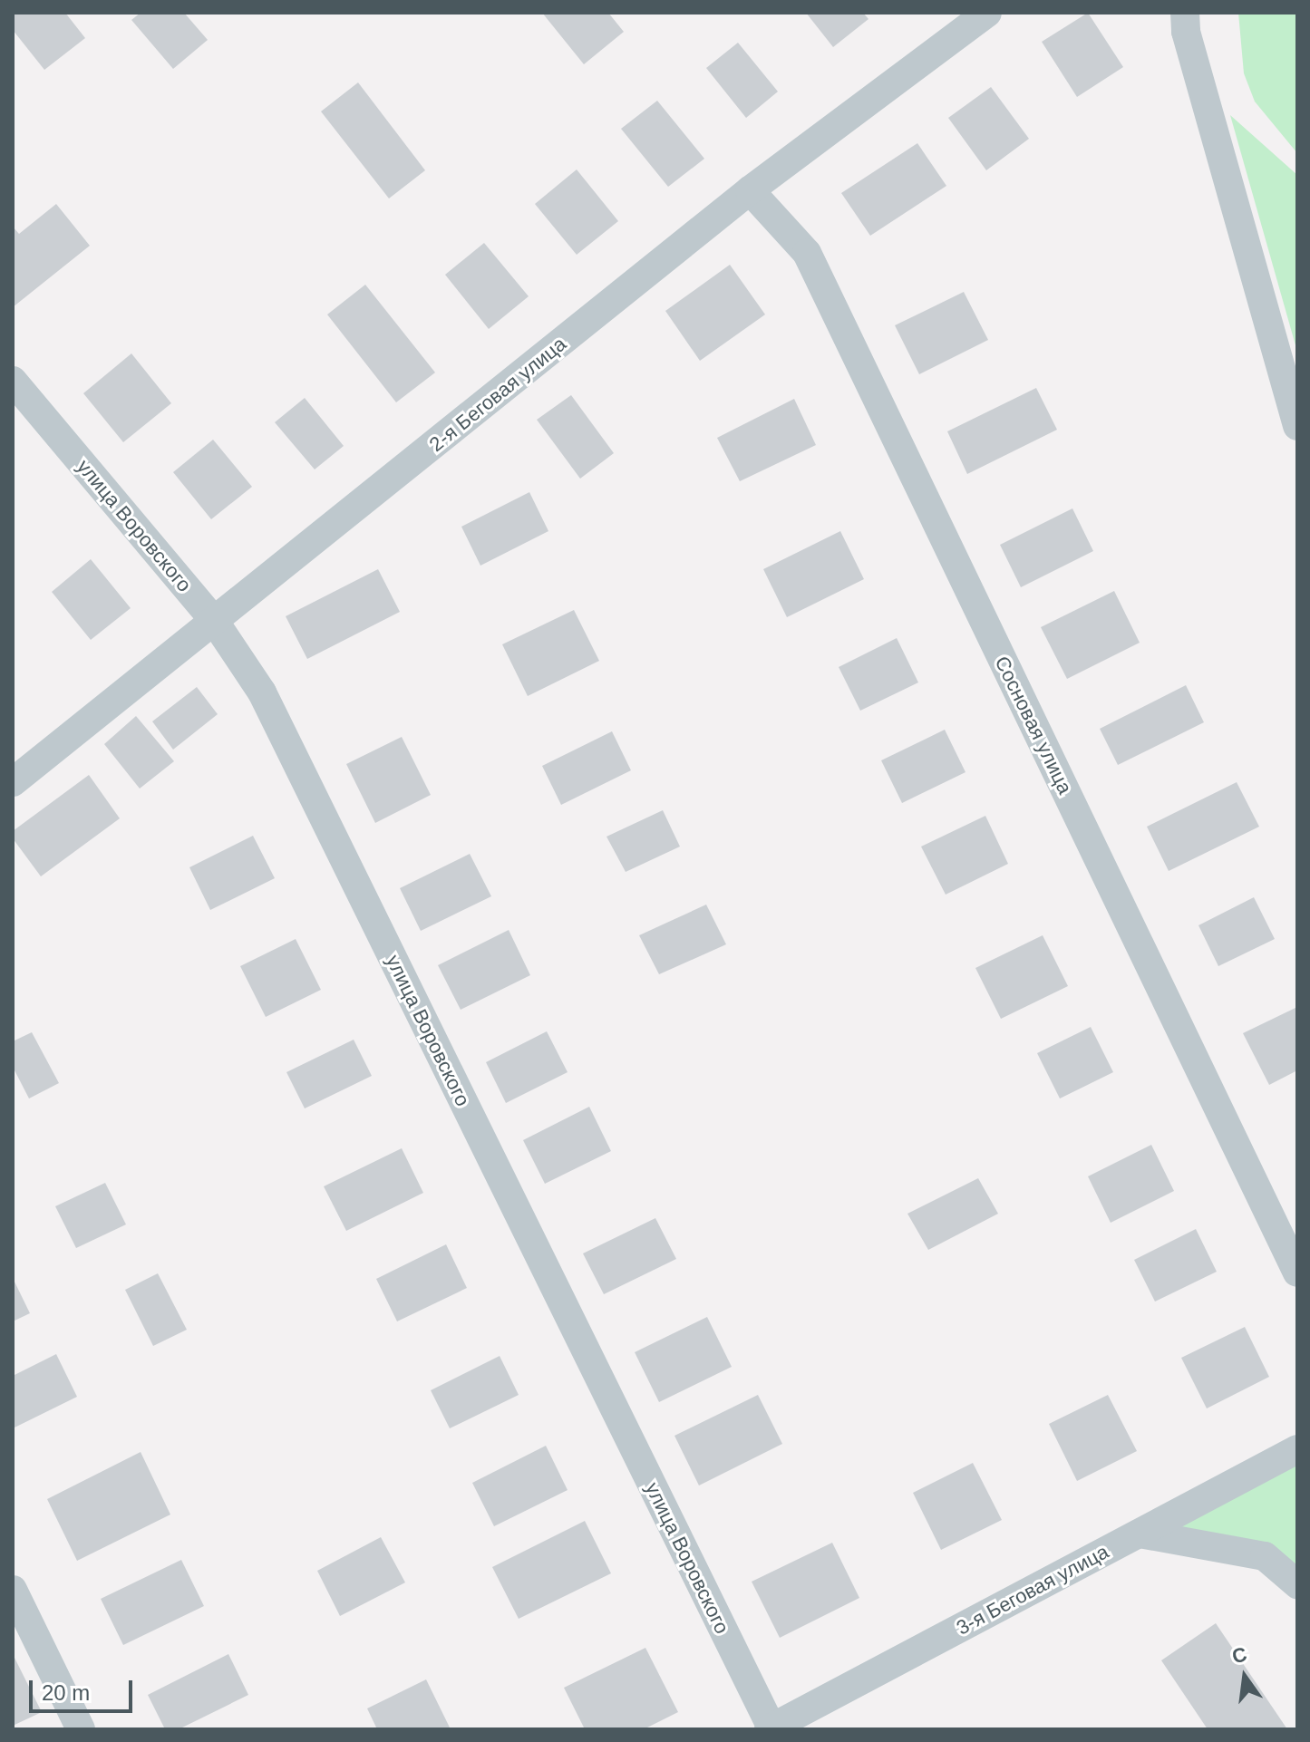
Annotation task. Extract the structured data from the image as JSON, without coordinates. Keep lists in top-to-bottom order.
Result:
{
  "streets": {
    "street": [
      "2-я Беговая улица",
      "улица Воровского",
      "Сосновая улица",
      "3-я Беговая улица"
    ]
  },
  "crossings": [
    ["2-я Беговая улица", "улица Воровского"],
    ["2-я Беговая улица", "Сосновая улица"],
    ["улица Воровского", "3-я Беговая улица"]
  ],
  "scale_bar": "20 m",
  "north": "top"
}
